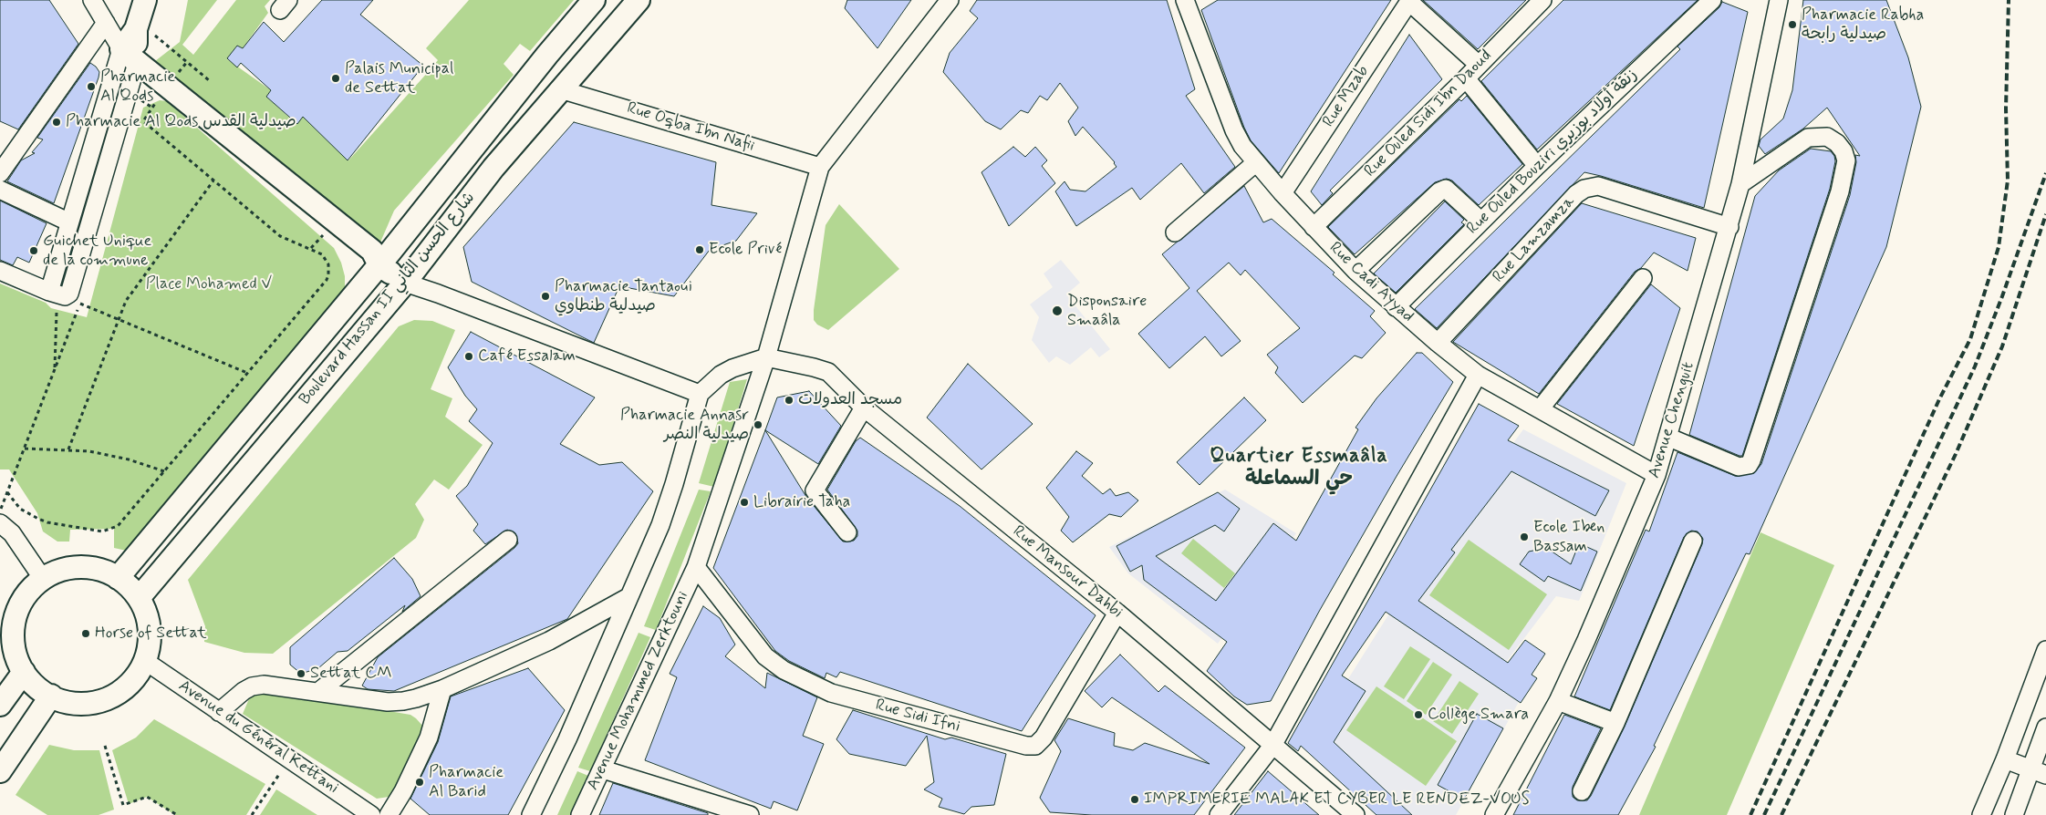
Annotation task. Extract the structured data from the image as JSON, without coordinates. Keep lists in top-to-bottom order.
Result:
{
  "streets": {
    "main road": ["Boulevard Hassan II شارع الحسن الثاني"],
    "street": [
      "Rue Mzab",
      "Rue Ouled Sidi Ibn Daoud",
      "Rue Oqba Ibn Nafii",
      "Rue Ouled Bouziri زنقة أولاد بوزيري",
      "Rue Lamzamza",
      "Rue Cadi Ayyad",
      "Avenue Chenguit",
      "Rue Mansour Dahbi",
      "Avenue Mohammed Zerktouni",
      "Rue Sidi Ifni",
      "Avenue du Général Kettani"
    ]
  },
  "crossings": [
    ["Rue Mzab", "Rue Cadi Ayyad"],
    ["Rue Ouled Sidi Ibn Daoud", "Rue Cadi Ayyad"],
    ["Rue Oqba Ibn Nafii", "Boulevard Hassan II شارع الحسن الثاني"],
    ["Rue Ouled Bouziri زنقة أولاد بوزيري", "Rue Cadi Ayyad"],
    ["Rue Lamzamza", "Rue Cadi Ayyad"],
    ["Rue Lamzamza", "Avenue Chenguit"],
    ["Rue Cadi Ayyad", "Avenue Chenguit"],
    ["Boulevard Hassan II شارع الحسن الثاني", "Avenue du Général Kettani"],
    ["Rue Mansour Dahbi", "Avenue Mohammed Zerktouni"],
    ["Rue Mansour Dahbi", "Rue Sidi Ifni"],
    ["Avenue Mohammed Zerktouni", "Rue Sidi Ifni"]
  ],
  "districts": ["Quartier Essmaâla حي السماعلة"],
  "parks": ["Place Mohamed V"],
  "places": [
    "Pharmacie Rabha صيدلية رابحة",
    "Palais Municipal de Settat",
    "Pharmacie Al Qods",
    "Pharmacie Al Qods صيدلية القدس",
    "Ecole Privé",
    "Guichet Unique de la commune",
    "Pharmacie Tantaoui صيدلية طنطاوي",
    "Disponsaire Smaâla",
    "Café Essalam",
    "مسجد العدولات",
    "Pharmacie Annasr صيدلية النصر",
    "Librairie Taha",
    "Ecole Iben Bassam",
    "Horse of Settat",
    "Settat CM",
    "Collège Smara",
    "Pharmacie Al Barid",
    "IMPRIMERIE MALAK ET CYBER LE RENDEZ-VOUS"
  ]
}
